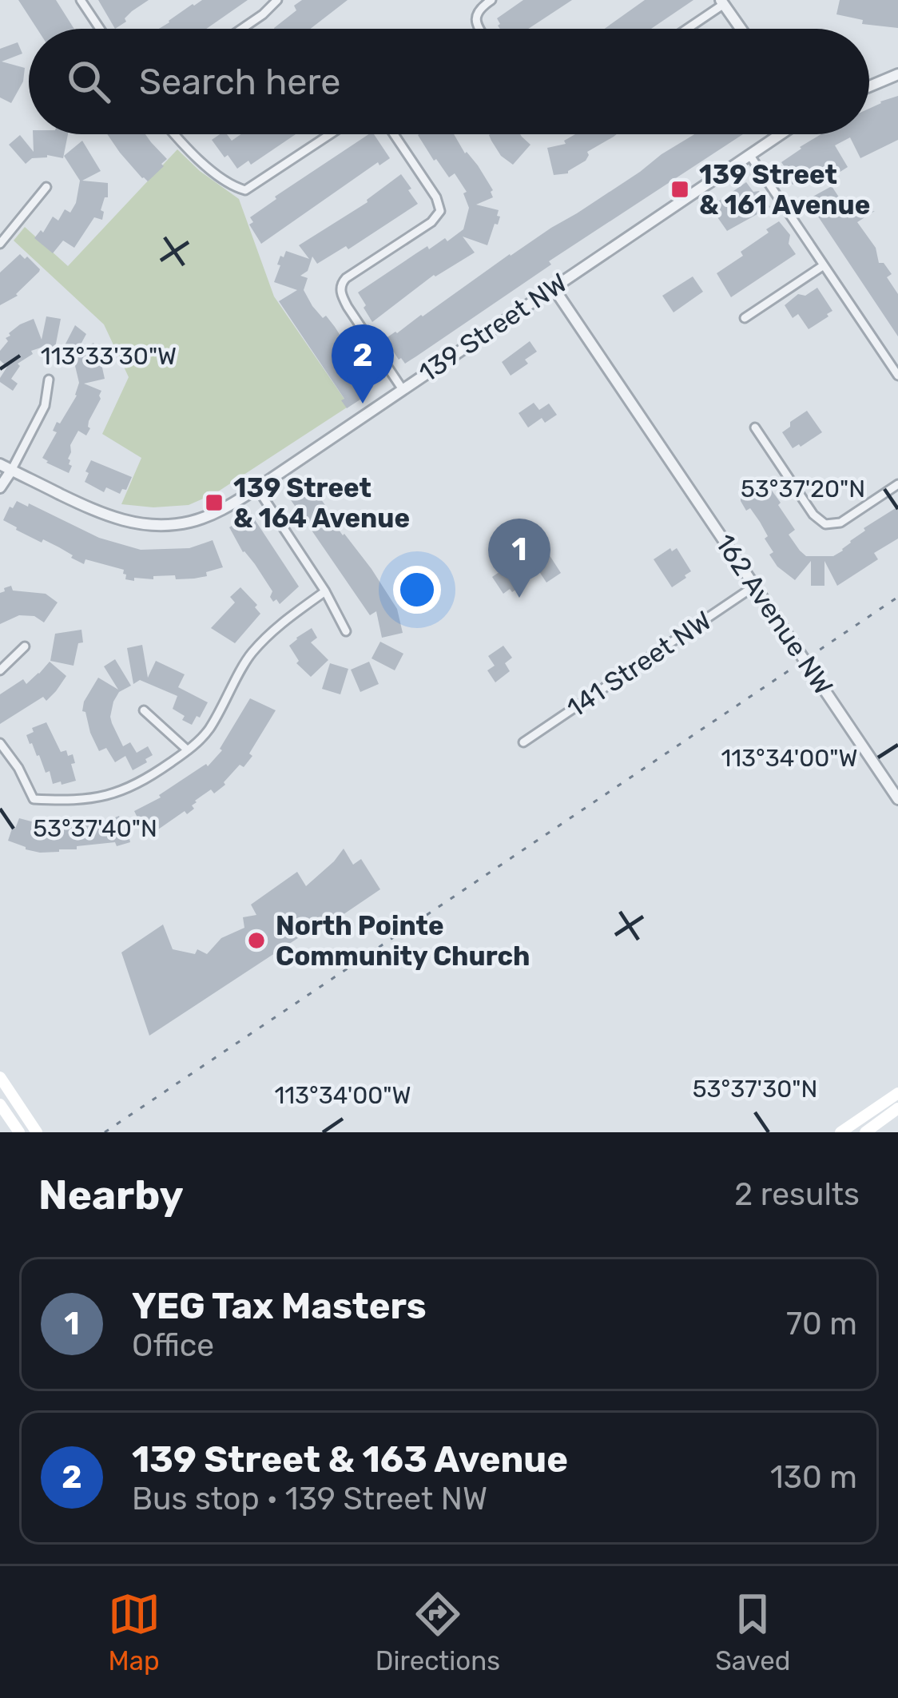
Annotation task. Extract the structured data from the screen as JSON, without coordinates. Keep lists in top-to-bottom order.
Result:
{
  "streets": {
    "street": ["139 Street NW", "162 Avenue NW", "141 Street NW"]
  },
  "crossings": [
    ["139 Street NW", "162 Avenue NW"],
    ["162 Avenue NW", "141 Street NW"]
  ],
  "places": {
    "transit": ["139 Street & 161 Avenue", "139 Street & 164 Avenue"],
    "other": ["North Pointe Community Church"]
  },
  "page": {
    "search": "Search here",
    "pins": ["2", "1"],
    "heading": ["Nearby", "2 results"],
    "list": [
      {
        "mark": "1",
        "name": "YEG Tax Masters",
        "note": "Office",
        "value": "70 m"
      },
      {
        "mark": "2",
        "name": "139 Street & 163 Avenue",
        "note": "Bus stop · 139 Street NW",
        "value": "130 m"
      }
    ],
    "nav": ["Map", "Directions", "Saved"]
  },
  "coordinates": [
    "113°33'30\"W",
    "53°37'20\"N",
    "113°34'00\"W",
    "53°37'40\"N",
    "53°37'30\"N"
  ]
}
